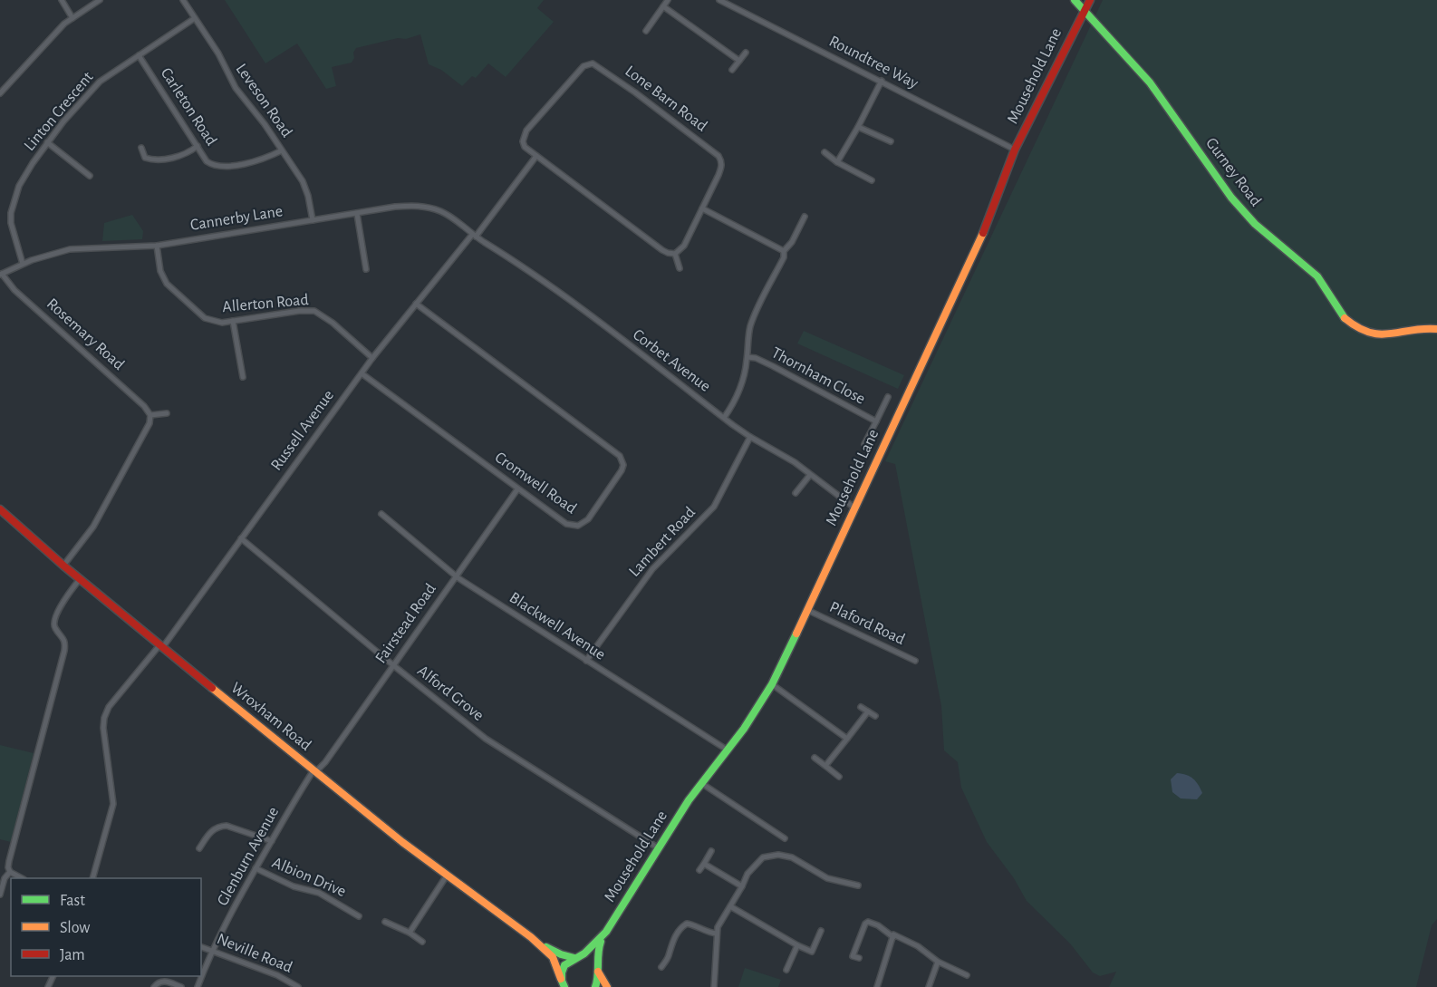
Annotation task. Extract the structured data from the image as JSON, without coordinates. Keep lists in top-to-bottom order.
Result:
{
  "streets": {
    "main road": ["Mousehold Lane", "Gurney Road", "Wroxham Road"],
    "street": [
      "Roundtree Way",
      "Lone Barn Road",
      "Leveson Road",
      "Carleton Road",
      "Linton Crescent",
      "Cannerby Lane",
      "Allerton Road",
      "Rosemary Road",
      "Corbet Avenue",
      "Thornham Close",
      "Russell Avenue",
      "Cromwell Road",
      "Lambert Road",
      "Fairstead Road",
      "Plaford Road",
      "Blackwell Avenue",
      "Alford Grove",
      "Glenburn Avenue",
      "Albion Drive",
      "Neville Road"
    ]
  },
  "crossings": [
    ["Roundtree Way", "Mousehold Lane"],
    ["Mousehold Lane", "Gurney Road"],
    ["Mousehold Lane", "Corbet Avenue"],
    ["Mousehold Lane", "Plaford Road"],
    ["Mousehold Lane", "Blackwell Avenue"],
    ["Mousehold Lane", "Alford Grove"],
    ["Mousehold Lane", "Wroxham Road"],
    ["Leveson Road", "Carleton Road"],
    ["Leveson Road", "Linton Crescent"],
    ["Leveson Road", "Cannerby Lane"],
    ["Carleton Road", "Linton Crescent"],
    ["Linton Crescent", "Cannerby Lane"],
    ["Cannerby Lane", "Allerton Road"],
    ["Cannerby Lane", "Rosemary Road"],
    ["Cannerby Lane", "Corbet Avenue"],
    ["Cannerby Lane", "Russell Avenue"],
    ["Allerton Road", "Russell Avenue"],
    ["Corbet Avenue", "Russell Avenue"],
    ["Corbet Avenue", "Lambert Road"],
    ["Russell Avenue", "Cromwell Road"],
    ["Russell Avenue", "Alford Grove"],
    ["Russell Avenue", "Wroxham Road"],
    ["Cromwell Road", "Fairstead Road"],
    ["Lambert Road", "Blackwell Avenue"],
    ["Fairstead Road", "Blackwell Avenue"],
    ["Fairstead Road", "Alford Grove"],
    ["Fairstead Road", "Wroxham Road"],
    ["Fairstead Road", "Glenburn Avenue"],
    ["Wroxham Road", "Glenburn Avenue"],
    ["Glenburn Avenue", "Albion Drive"],
    ["Glenburn Avenue", "Neville Road"]
  ],
  "legend": ["Fast", "Slow", "Jam"]
}
